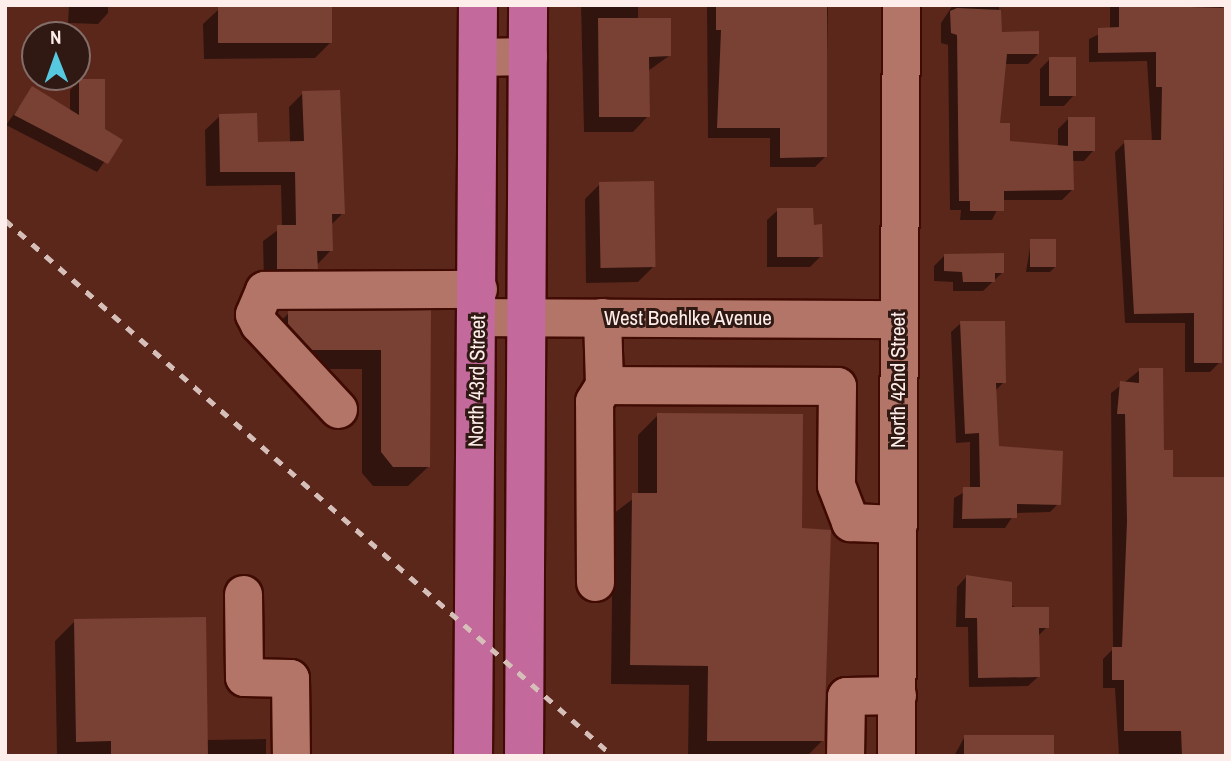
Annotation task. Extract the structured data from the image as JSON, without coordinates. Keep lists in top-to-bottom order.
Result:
{
  "streets": {
    "main road": ["North 43rd Street"],
    "street": ["West Boehlke Avenue", "North 42nd Street"]
  },
  "crossings": [
    ["West Boehlke Avenue", "North 42nd Street"],
    ["West Boehlke Avenue", "North 43rd Street"]
  ],
  "north": "top"
}
